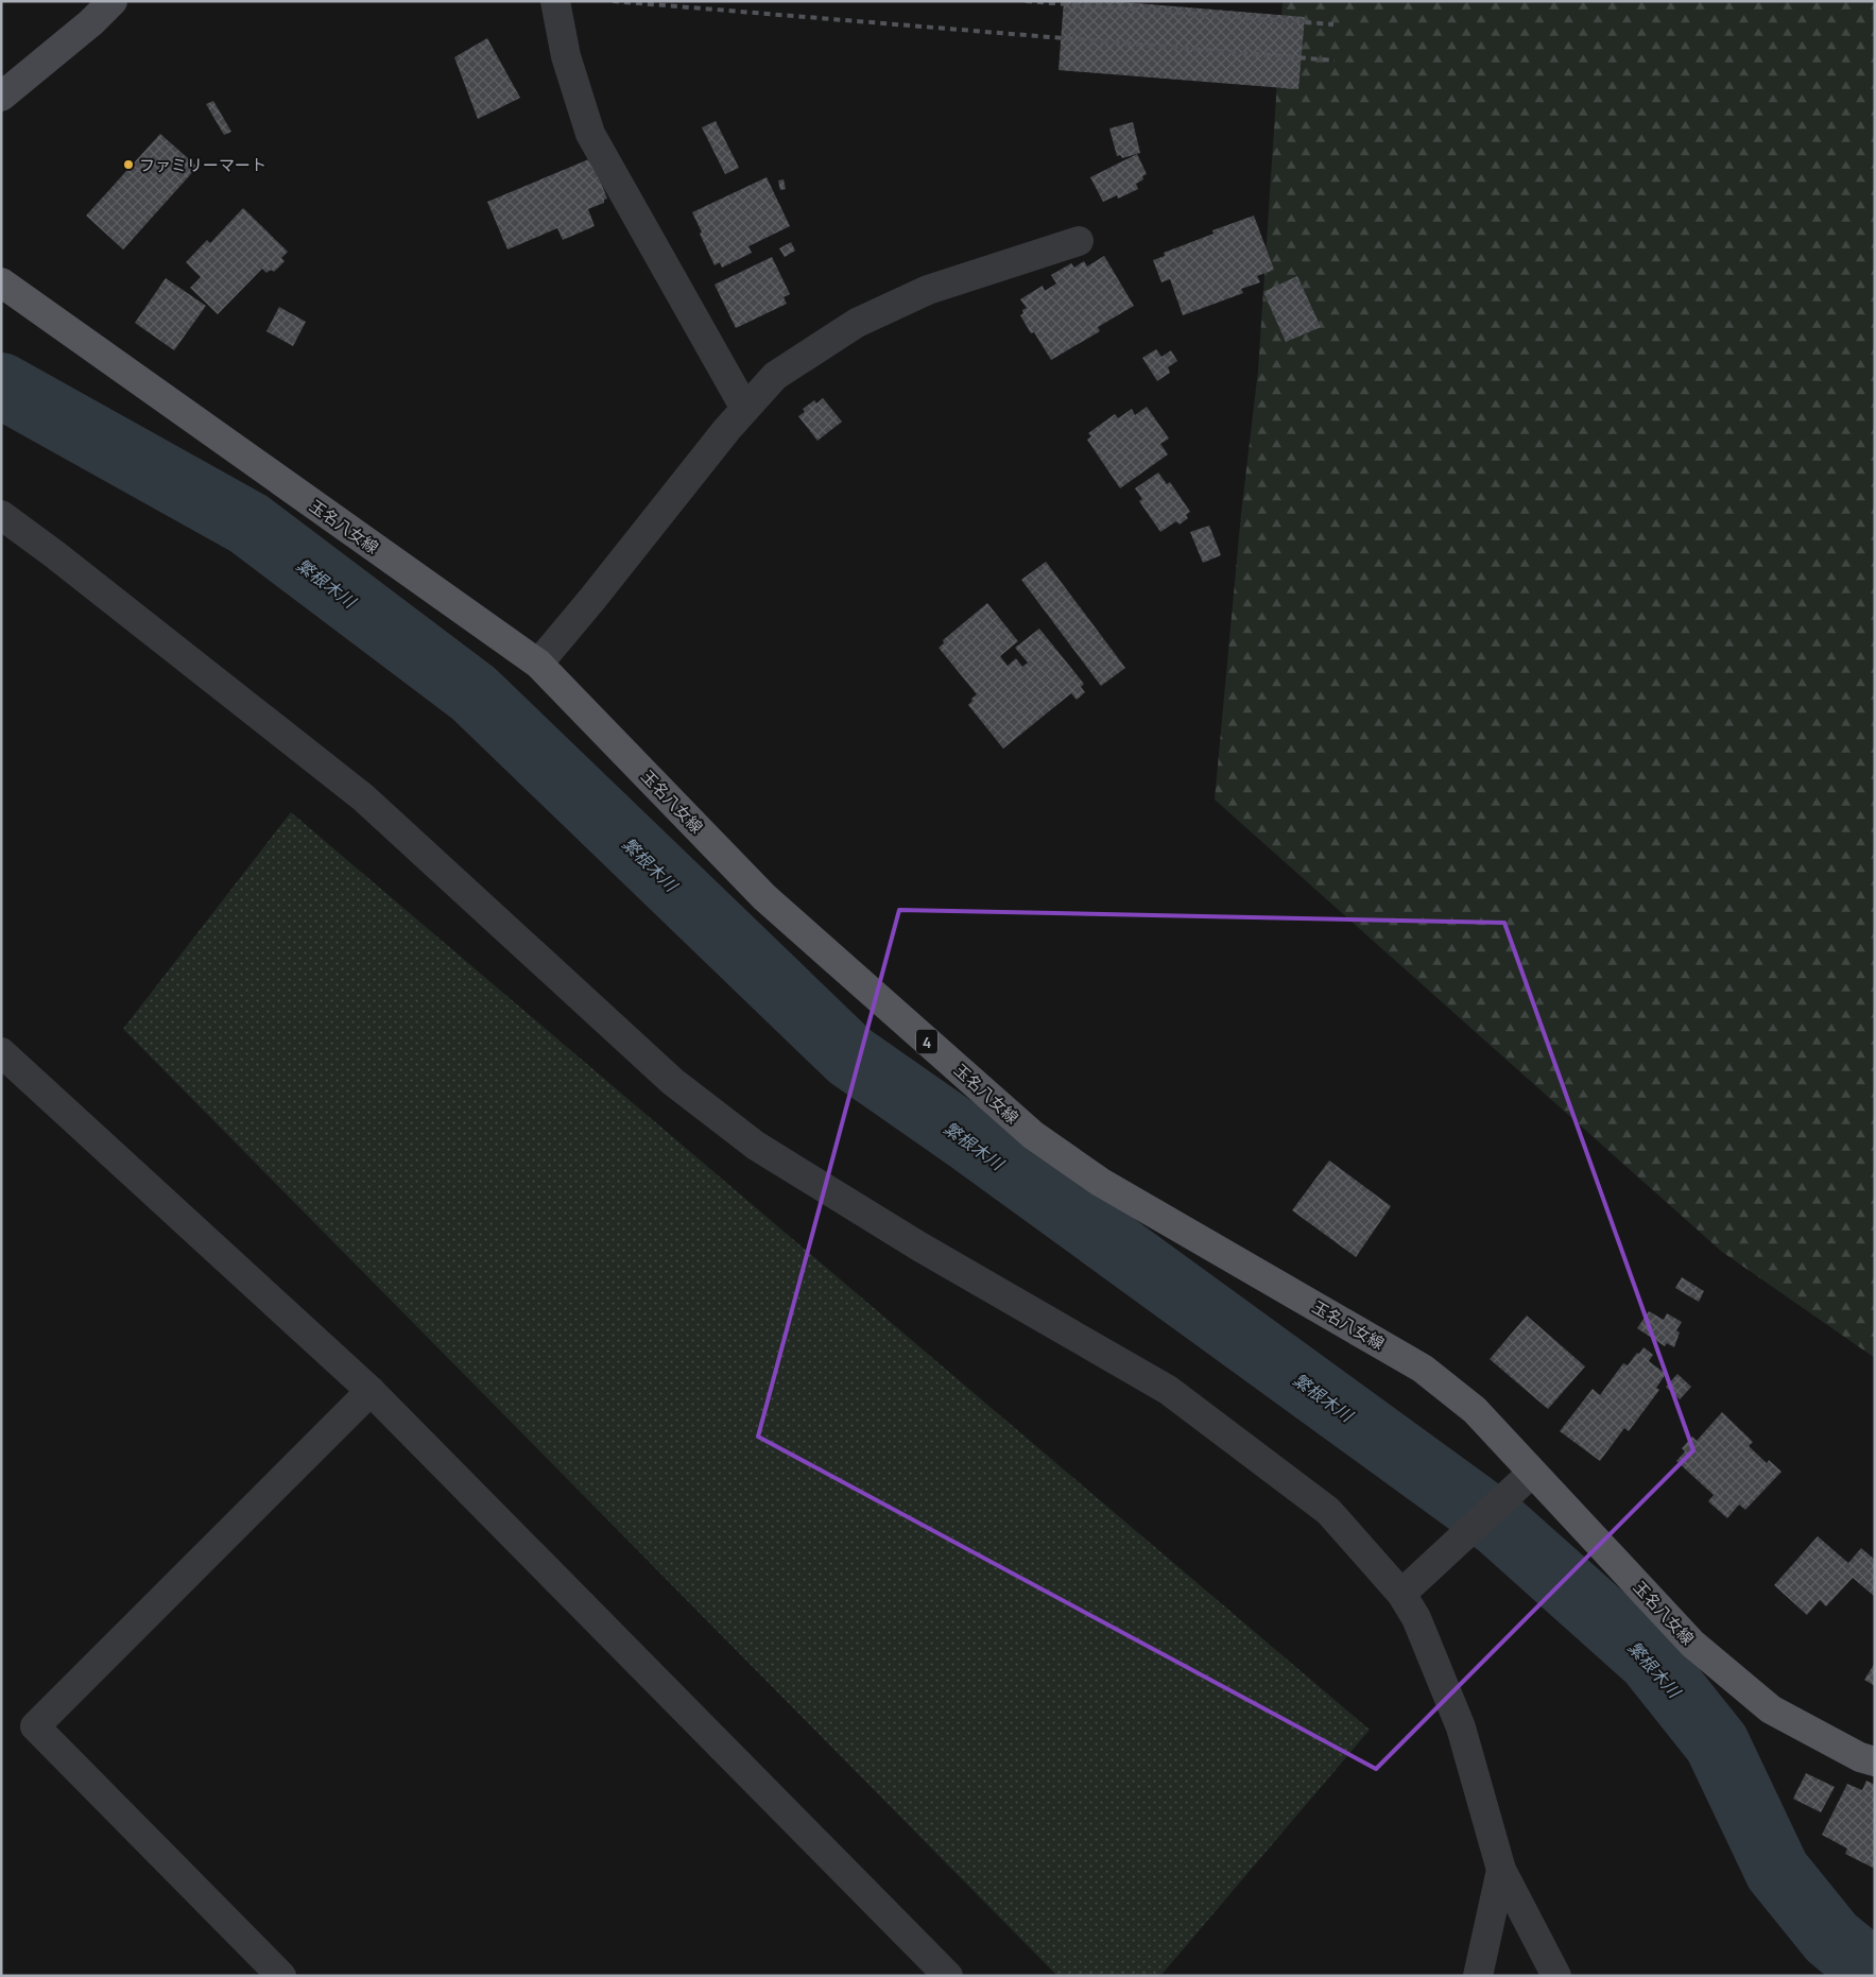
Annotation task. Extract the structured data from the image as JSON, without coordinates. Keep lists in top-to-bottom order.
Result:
{
  "streets": {
    "main road": ["玉名八女線", "4"]
  },
  "water": ["繁根木川"],
  "places": ["ファミリーマート"]
}
